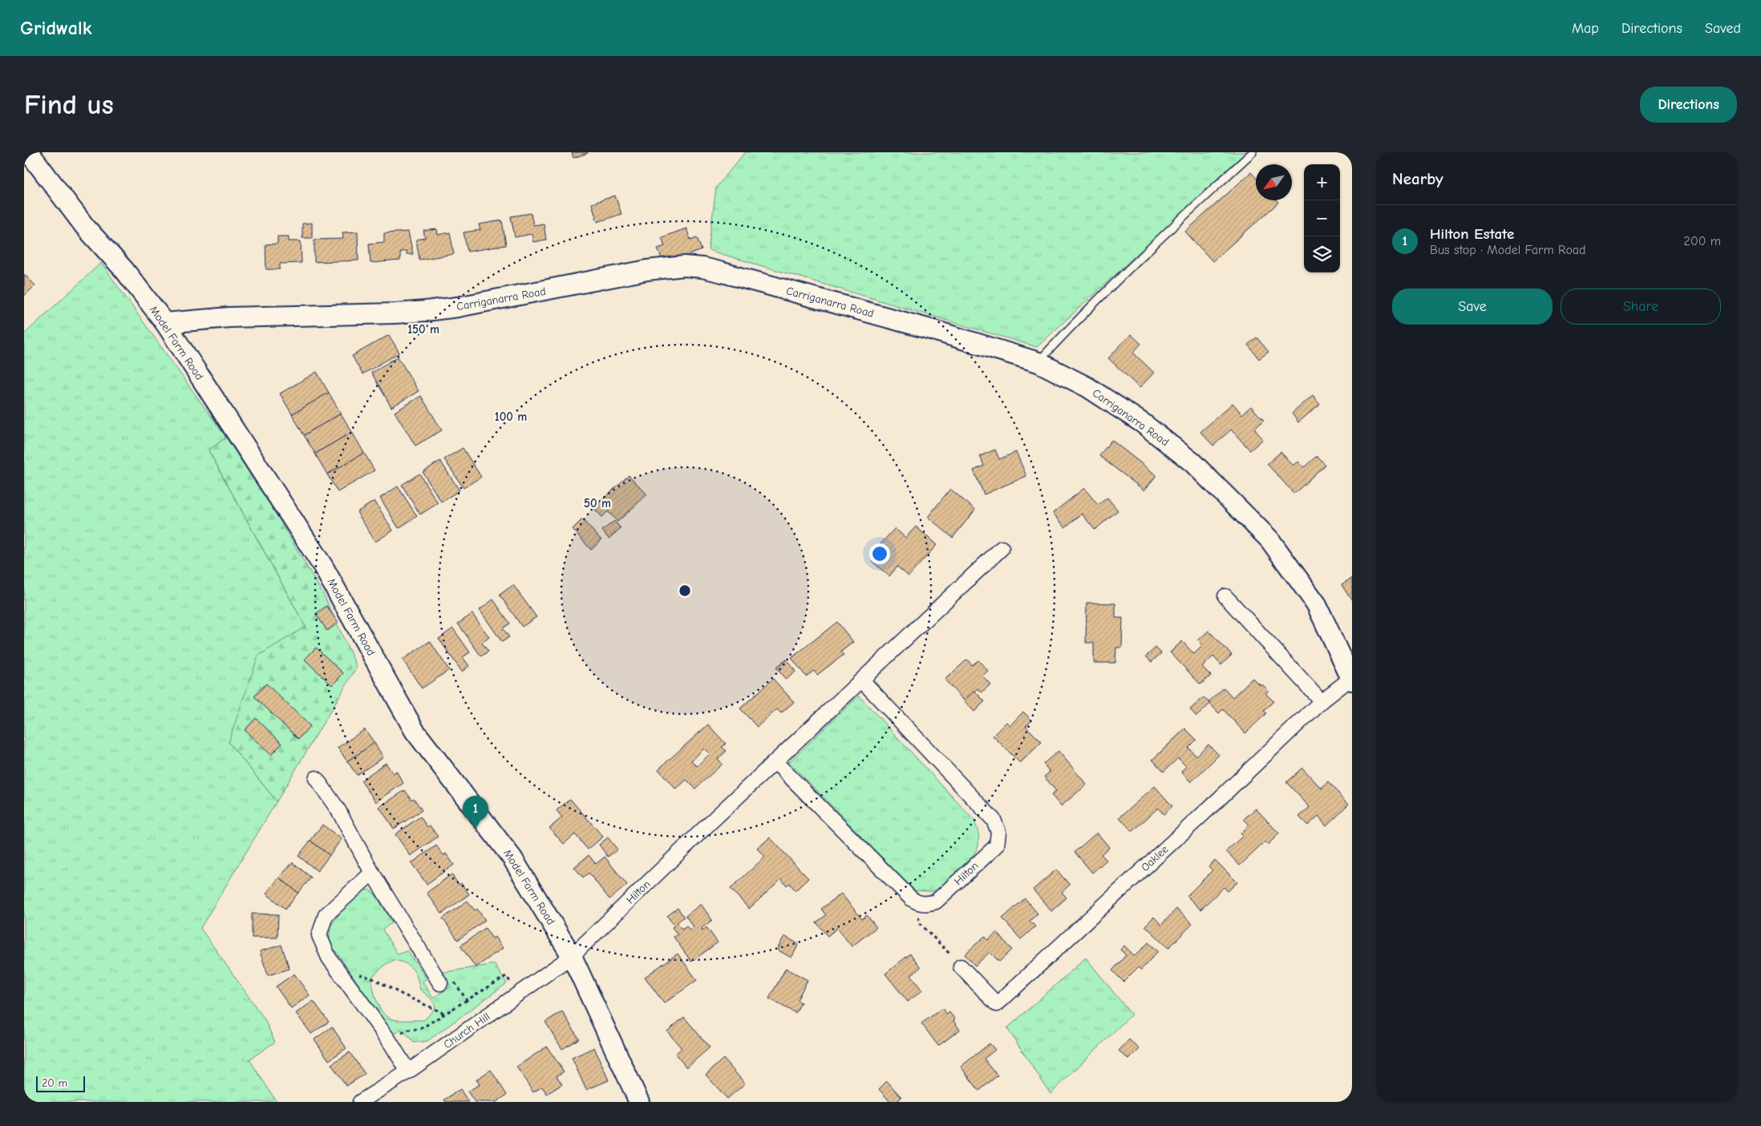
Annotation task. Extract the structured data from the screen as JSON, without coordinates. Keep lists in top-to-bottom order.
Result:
{
  "streets": {
    "street": [
      "Carriganarra Road",
      "Model Farm Road",
      "Oaklee",
      "Hilton",
      "Church Hill"
    ]
  },
  "crossings": [
    ["Carriganarra Road", "Model Farm Road"],
    ["Carriganarra Road", "Oaklee"],
    ["Model Farm Road", "Hilton"],
    ["Model Farm Road", "Church Hill"],
    ["Hilton", "Church Hill"]
  ],
  "scale_bar": "20 m",
  "north": "bottom left",
  "page": {
    "header": "Gridwalk",
    "nav": ["Map", "Directions", "Saved"],
    "buttons": [
      "Directions",
      ["Save", "Share"]
    ],
    "title": "Find us",
    "heading": "Nearby",
    "map_buttons": ["+", "−"],
    "list": [
      {
        "mark": "1",
        "name": "Hilton Estate",
        "note": "Bus stop · Model Farm Road",
        "value": "200 m"
      }
    ],
    "pins": "1",
    "scale": "20 m"
  },
  "rings": ["150 m", "100 m", "50 m"]
}
